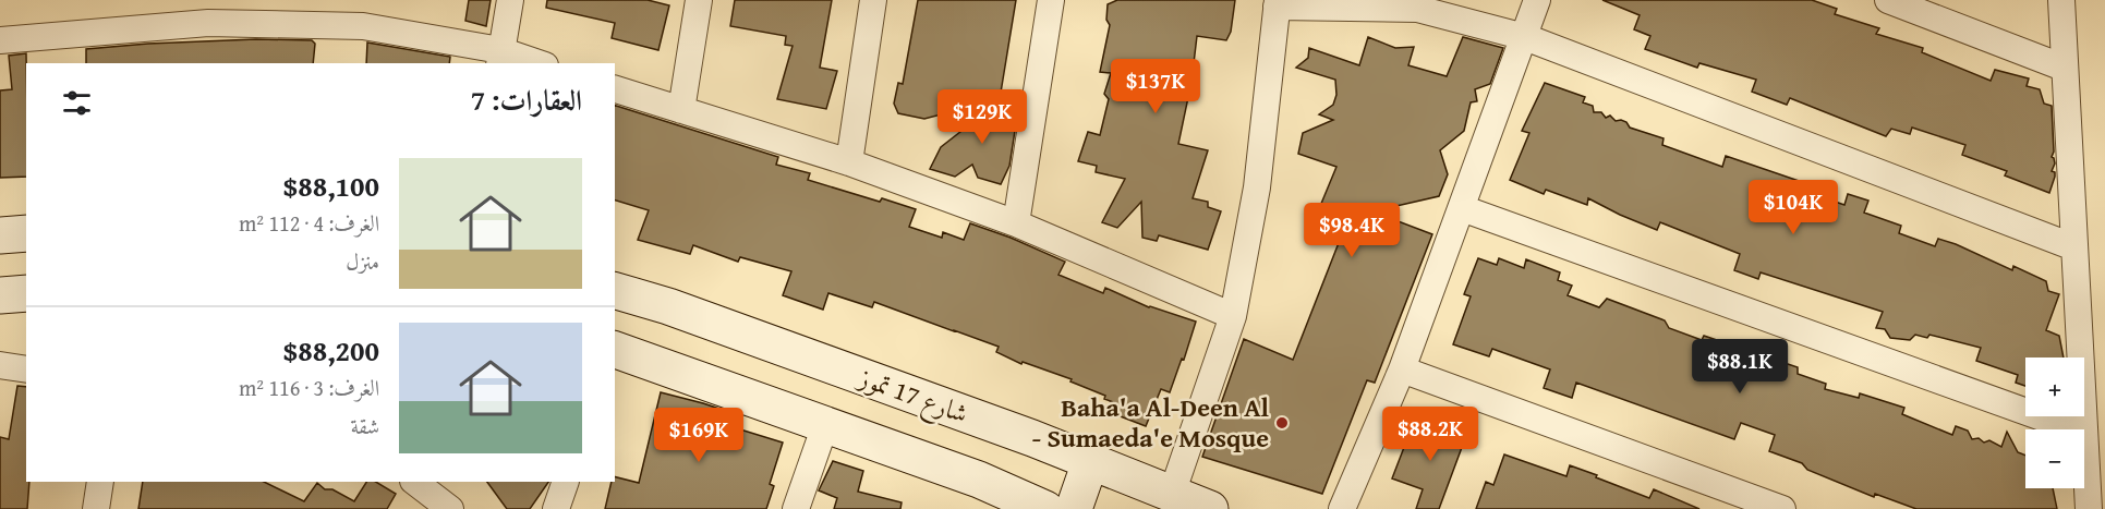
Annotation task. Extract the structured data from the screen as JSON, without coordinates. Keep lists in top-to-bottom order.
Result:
{
  "streets": {
    "main road": ["شارع 17 تموز"]
  },
  "places": ["Baha'a Al-Deen Al - Sumaeda'e Mosque"],
  "page": {
    "price": [
      "$137K",
      "$129K",
      "$104K",
      "$98.4K",
      "$88.1K",
      "$88.2K",
      "$169K"
    ],
    "heading": "العقارات: 7",
    "list": [
      {
        "name": "$88,100",
        "note": "الغرف: 4 · 112 m² · منزل"
      },
      {
        "name": "$88,200",
        "note": "الغرف: 3 · 116 m² · شقة"
      }
    ],
    "map_buttons": ["+", "−"]
  }
}
